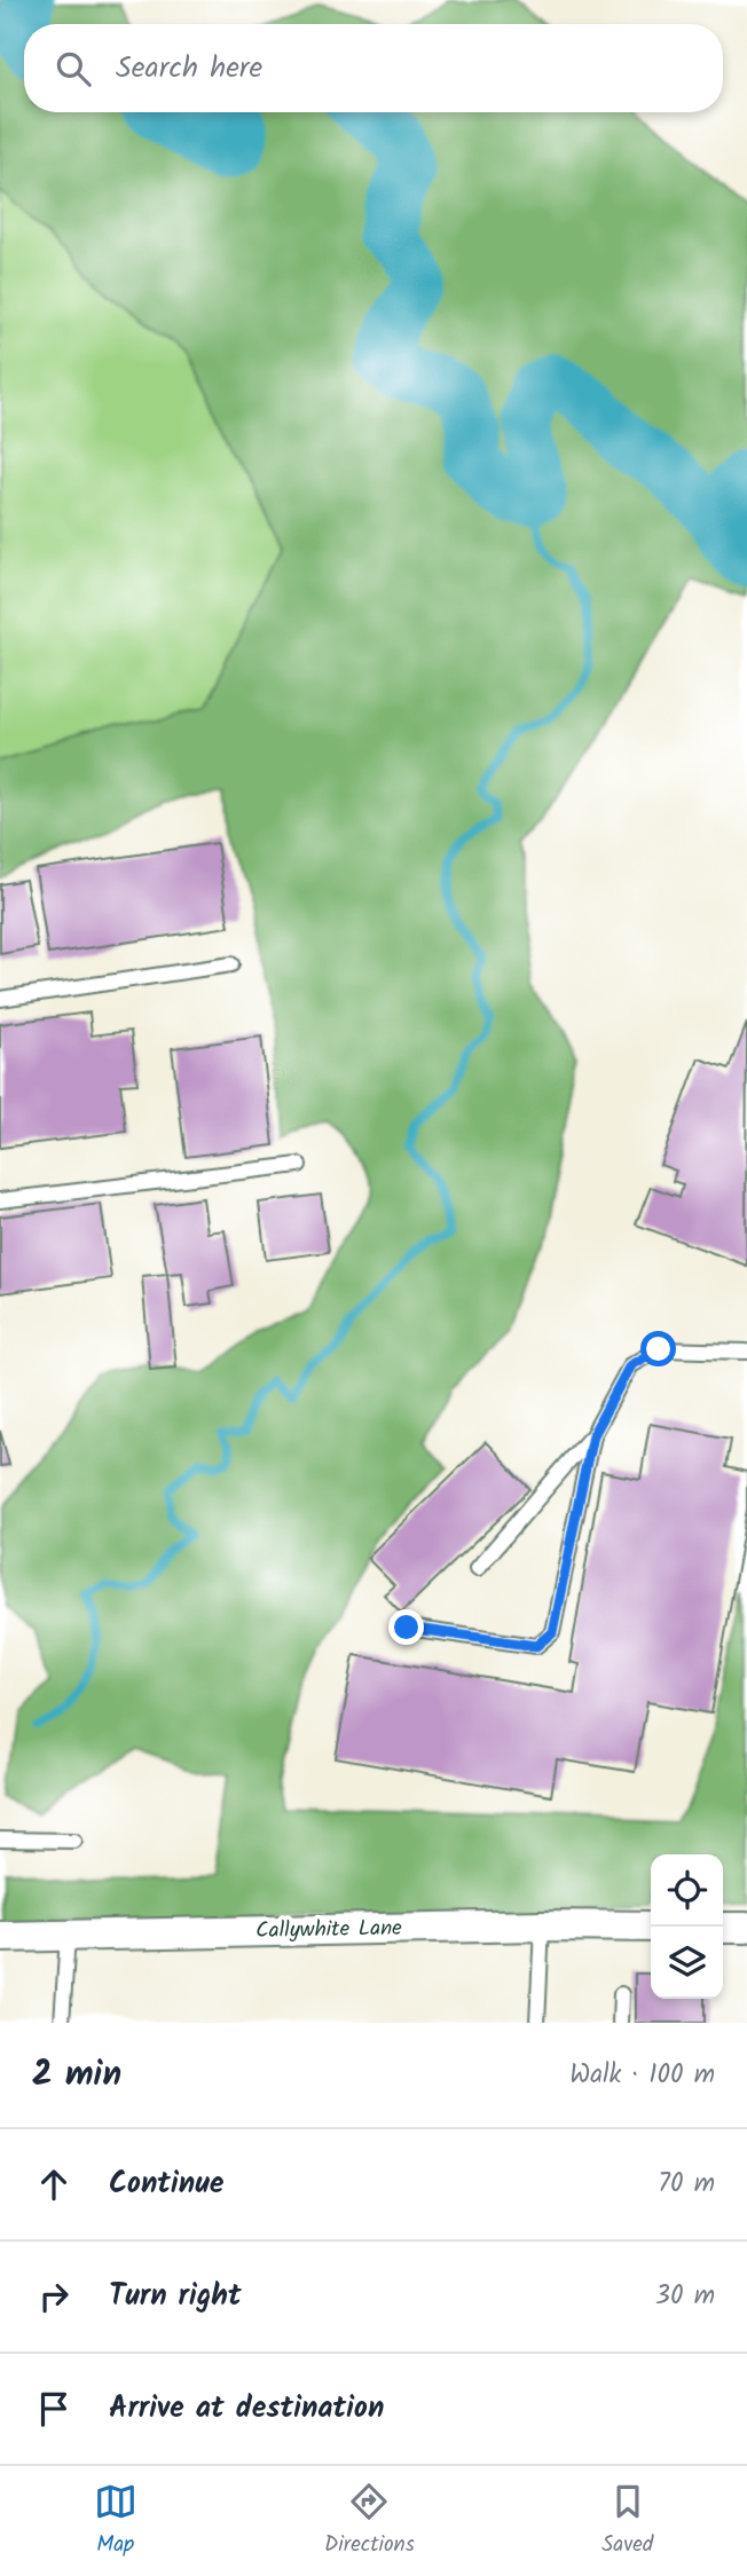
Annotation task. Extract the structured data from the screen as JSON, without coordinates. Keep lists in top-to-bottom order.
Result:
{
  "streets": {
    "street": ["Callywhite Lane"]
  },
  "page": {
    "search": "Search here",
    "heading": ["2 min", "Walk · 100 m"],
    "list": [
      ["Continue", "70 m"],
      ["Turn right", "30 m"],
      "Arrive at destination"
    ],
    "nav": ["Map", "Directions", "Saved"]
  }
}
